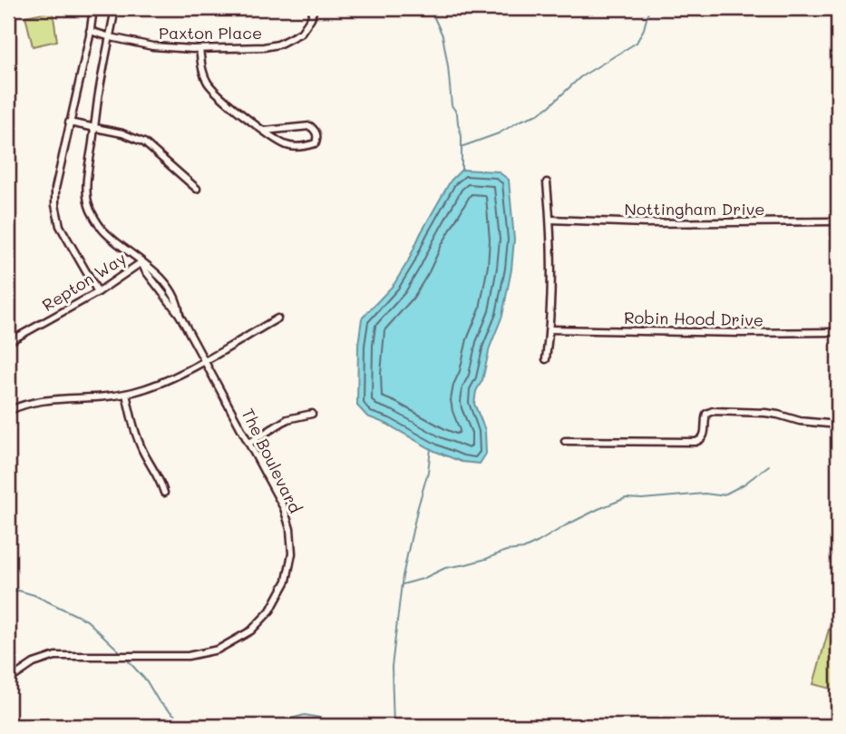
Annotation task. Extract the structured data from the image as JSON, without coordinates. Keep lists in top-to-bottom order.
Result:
{
  "streets": {
    "street": [
      "Paxton Place",
      "Nottingham Drive",
      "Repton Way",
      "Robin Hood Drive",
      "The Boulevard"
    ]
  },
  "crossings": [
    ["Paxton Place", "The Boulevard"],
    ["Repton Way", "The Boulevard"]
  ]
}
